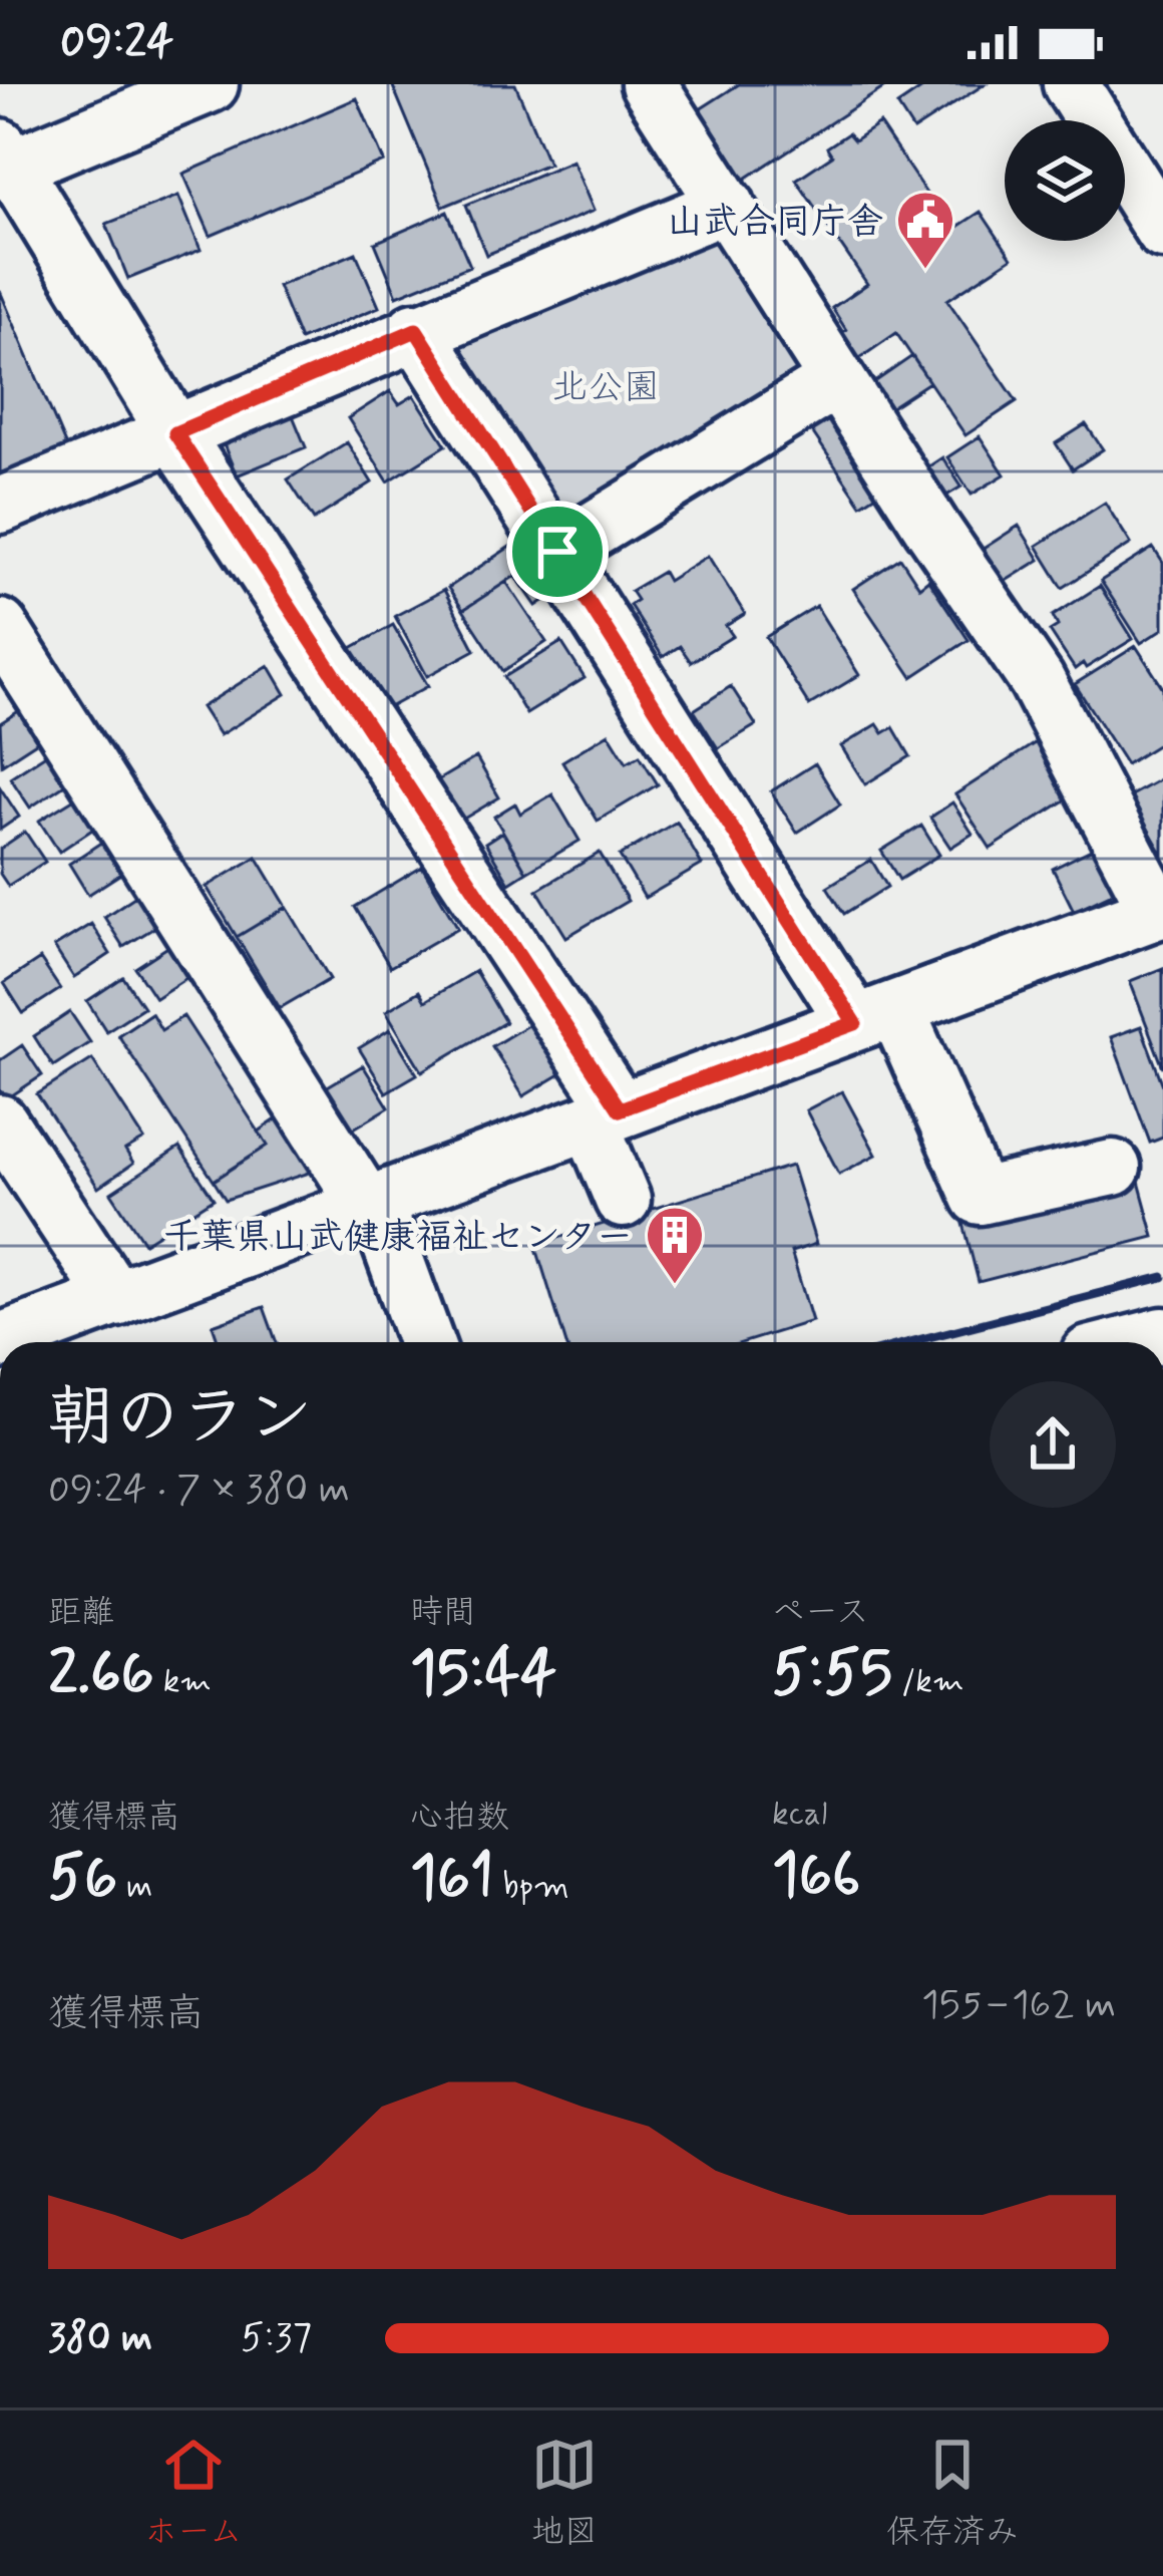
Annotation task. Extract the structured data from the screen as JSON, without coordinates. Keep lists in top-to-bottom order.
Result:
{
  "parks": ["北公園"],
  "places": {
    "public building": ["山武合同庁舎"],
    "building": ["千葉県山武健康福祉センター"]
  },
  "page": {
    "status": "09:24",
    "heading": ["朝のラン", "09:24 · 7 × 380 m"],
    "stats": [
      ["距離", "2.66 km"],
      ["時間", "15:44"],
      ["ペース", "5:55 /km"],
      ["獲得標高", "56 m"],
      ["心拍数", "161 bpm"],
      ["kcal", "166"]
    ],
    "chart": ["獲得標高", "155–162 m"],
    "list": [
      {
        "name": "380 m",
        "note": "5:37"
      }
    ],
    "tabs": ["ホーム", "地図", "保存済み"]
  }
}
